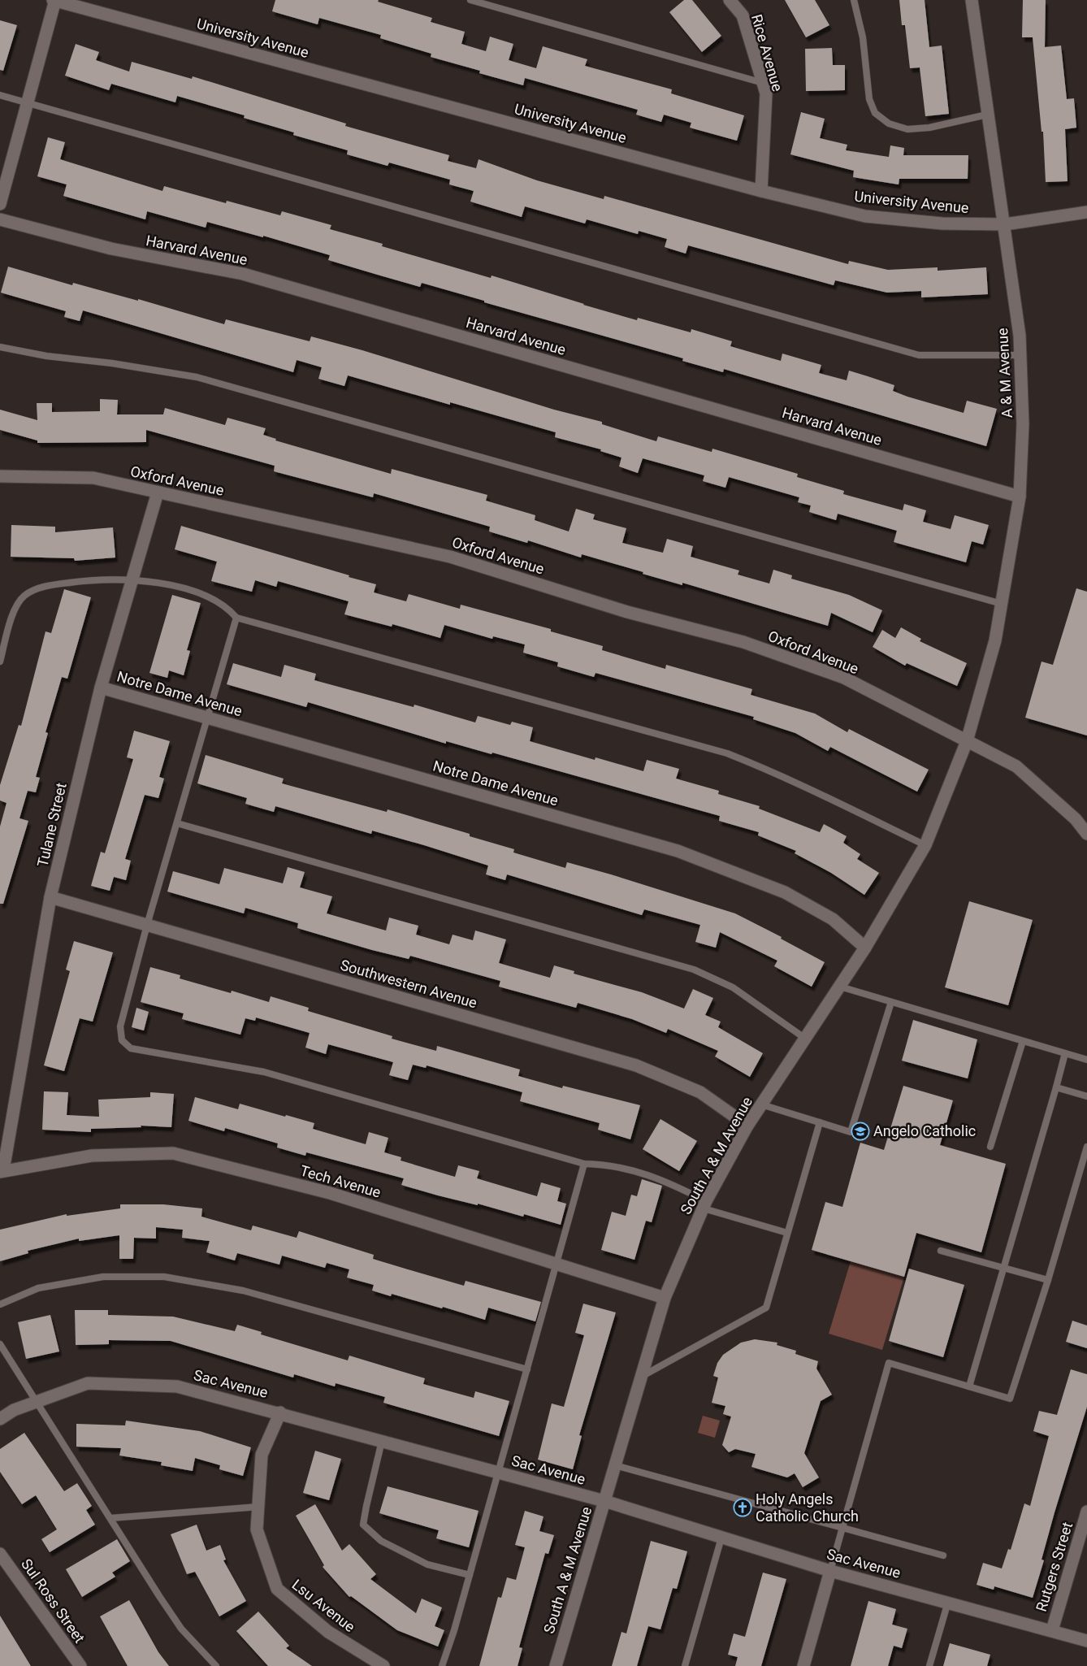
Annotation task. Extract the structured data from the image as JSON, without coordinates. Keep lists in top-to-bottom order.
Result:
{
  "streets": {
    "street": [
      "University Avenue",
      "Rice Avenue",
      "Harvard Avenue",
      "A & M Avenue",
      "Oxford Avenue",
      "Notre Dame Avenue",
      "Tulane Street",
      "Southwestern Avenue",
      "South A & M Avenue",
      "Tech Avenue",
      "Sac Avenue",
      "Rutgers Street",
      "Sul Ross Street",
      "Lsu Avenue"
    ]
  },
  "crossings": [
    ["University Avenue", "Rice Avenue"],
    ["University Avenue", "A & M Avenue"],
    ["Harvard Avenue", "A & M Avenue"],
    ["A & M Avenue", "Oxford Avenue"],
    ["A & M Avenue", "South A & M Avenue"],
    ["Oxford Avenue", "Tulane Street"],
    ["Oxford Avenue", "South A & M Avenue"],
    ["Notre Dame Avenue", "Tulane Street"],
    ["Notre Dame Avenue", "South A & M Avenue"],
    ["Tulane Street", "Southwestern Avenue"],
    ["Tulane Street", "Tech Avenue"],
    ["Southwestern Avenue", "South A & M Avenue"],
    ["South A & M Avenue", "Tech Avenue"],
    ["South A & M Avenue", "Sac Avenue"],
    ["Sac Avenue", "Rutgers Street"],
    ["Sac Avenue", "Lsu Avenue"]
  ],
  "places": {
    "school or university": ["Angelo Catholic"],
    "church": ["Holy Angels Catholic Church"]
  }
}
